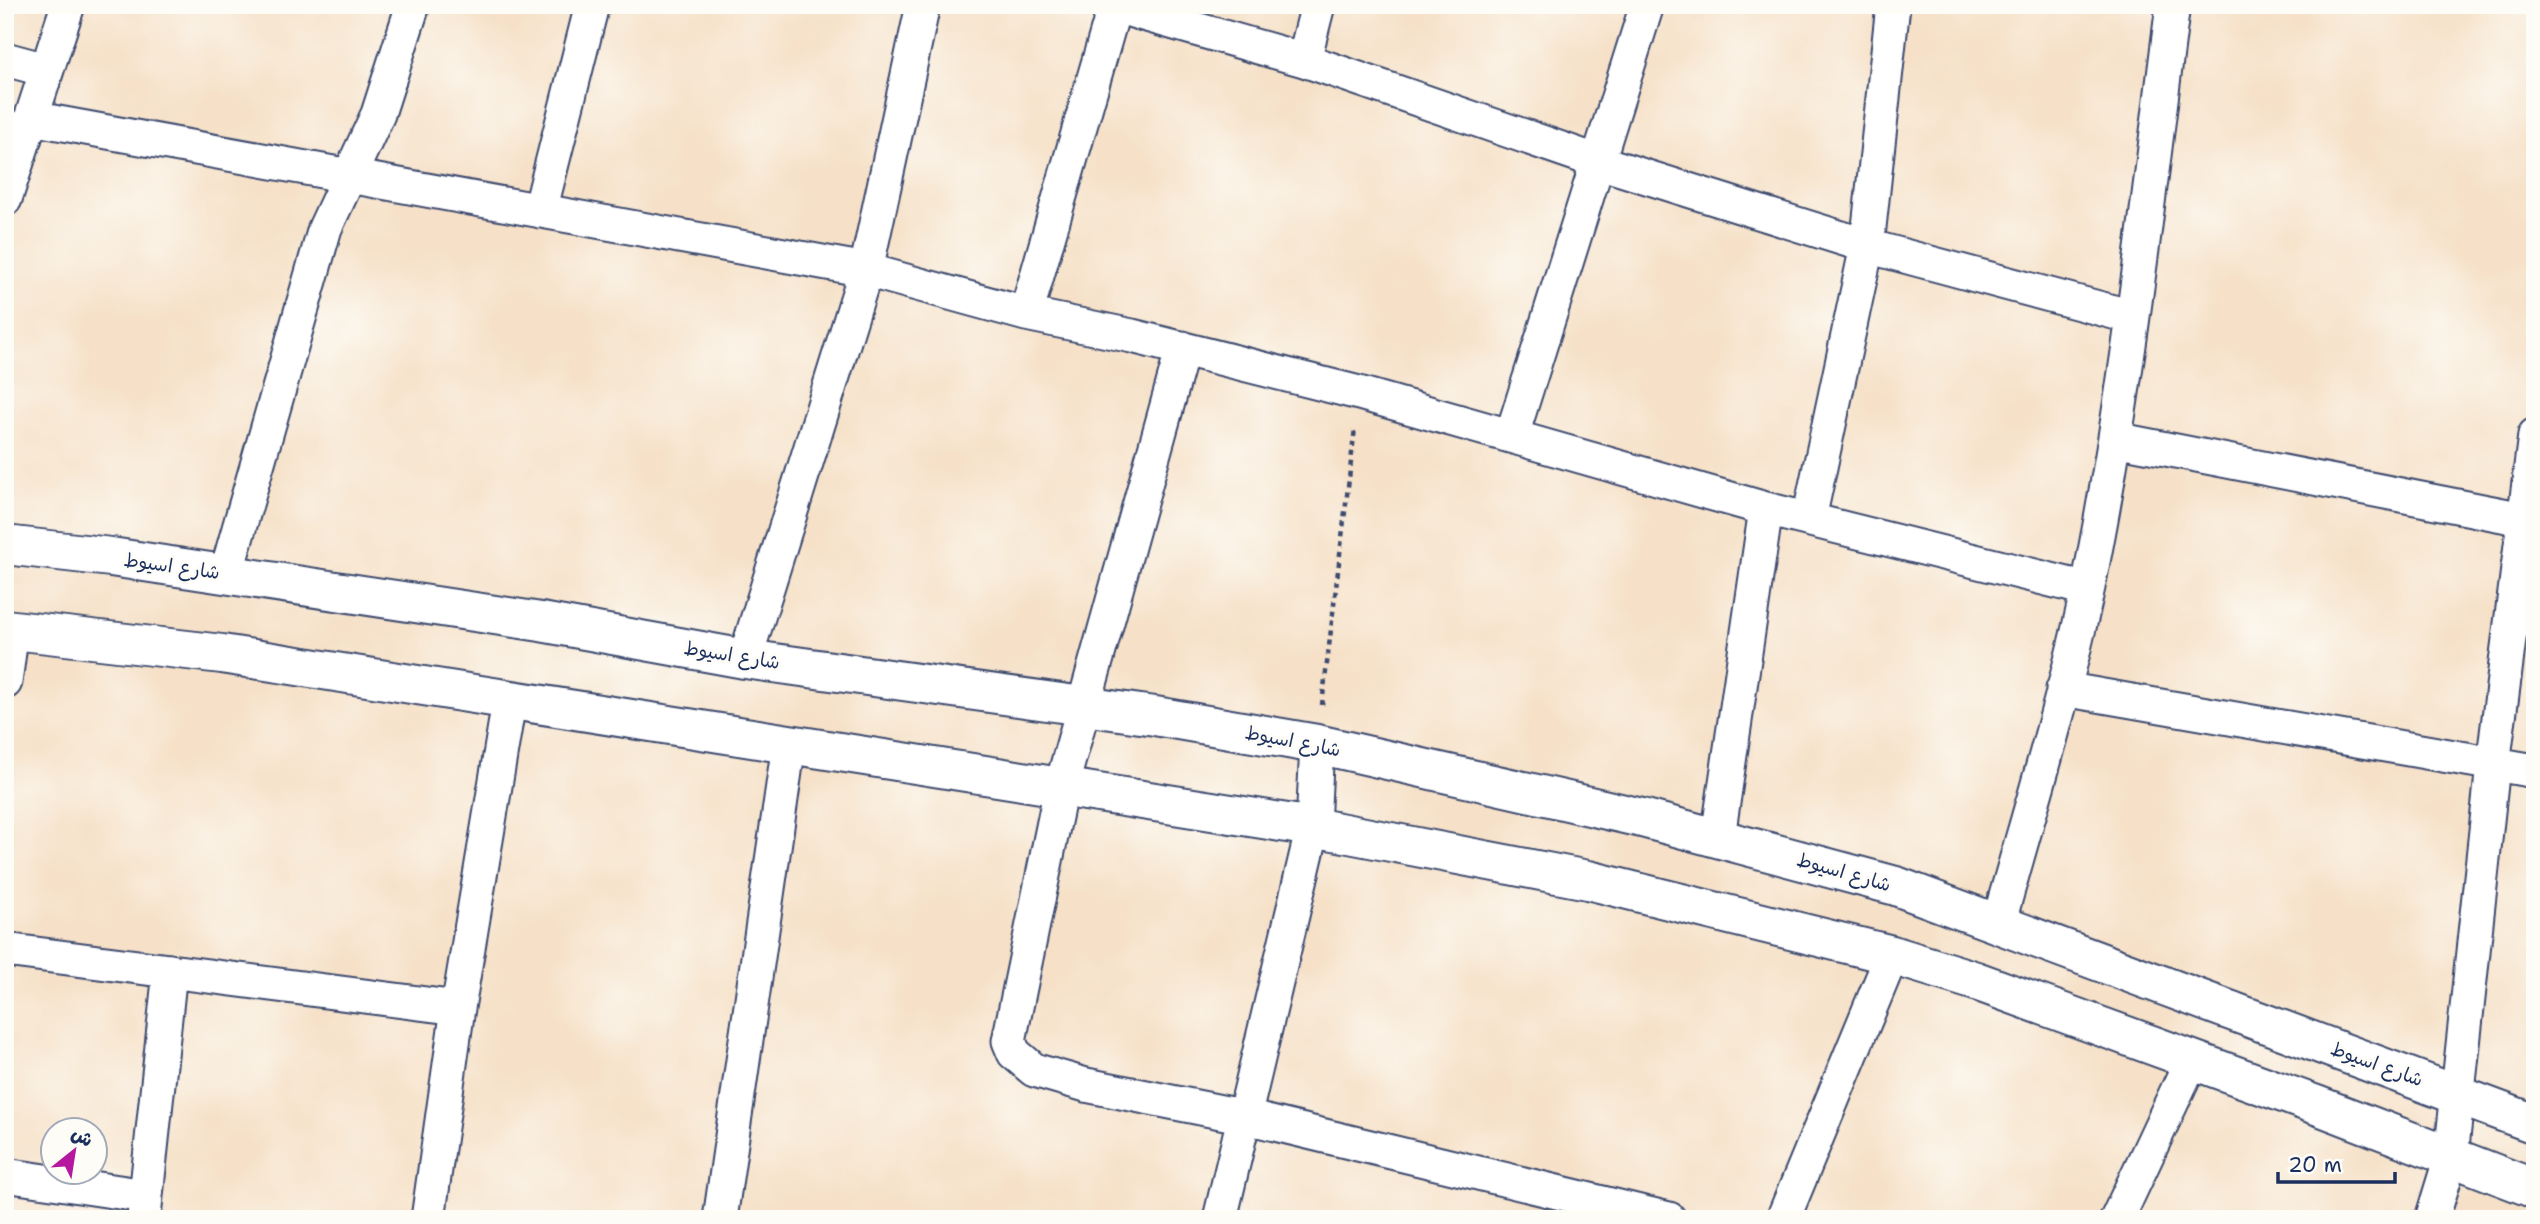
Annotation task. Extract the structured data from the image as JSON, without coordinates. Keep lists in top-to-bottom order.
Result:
{
  "streets": {
    "street": ["شارع اسيوط"]
  },
  "scale_bar": "20 m",
  "north": "top right"
}
